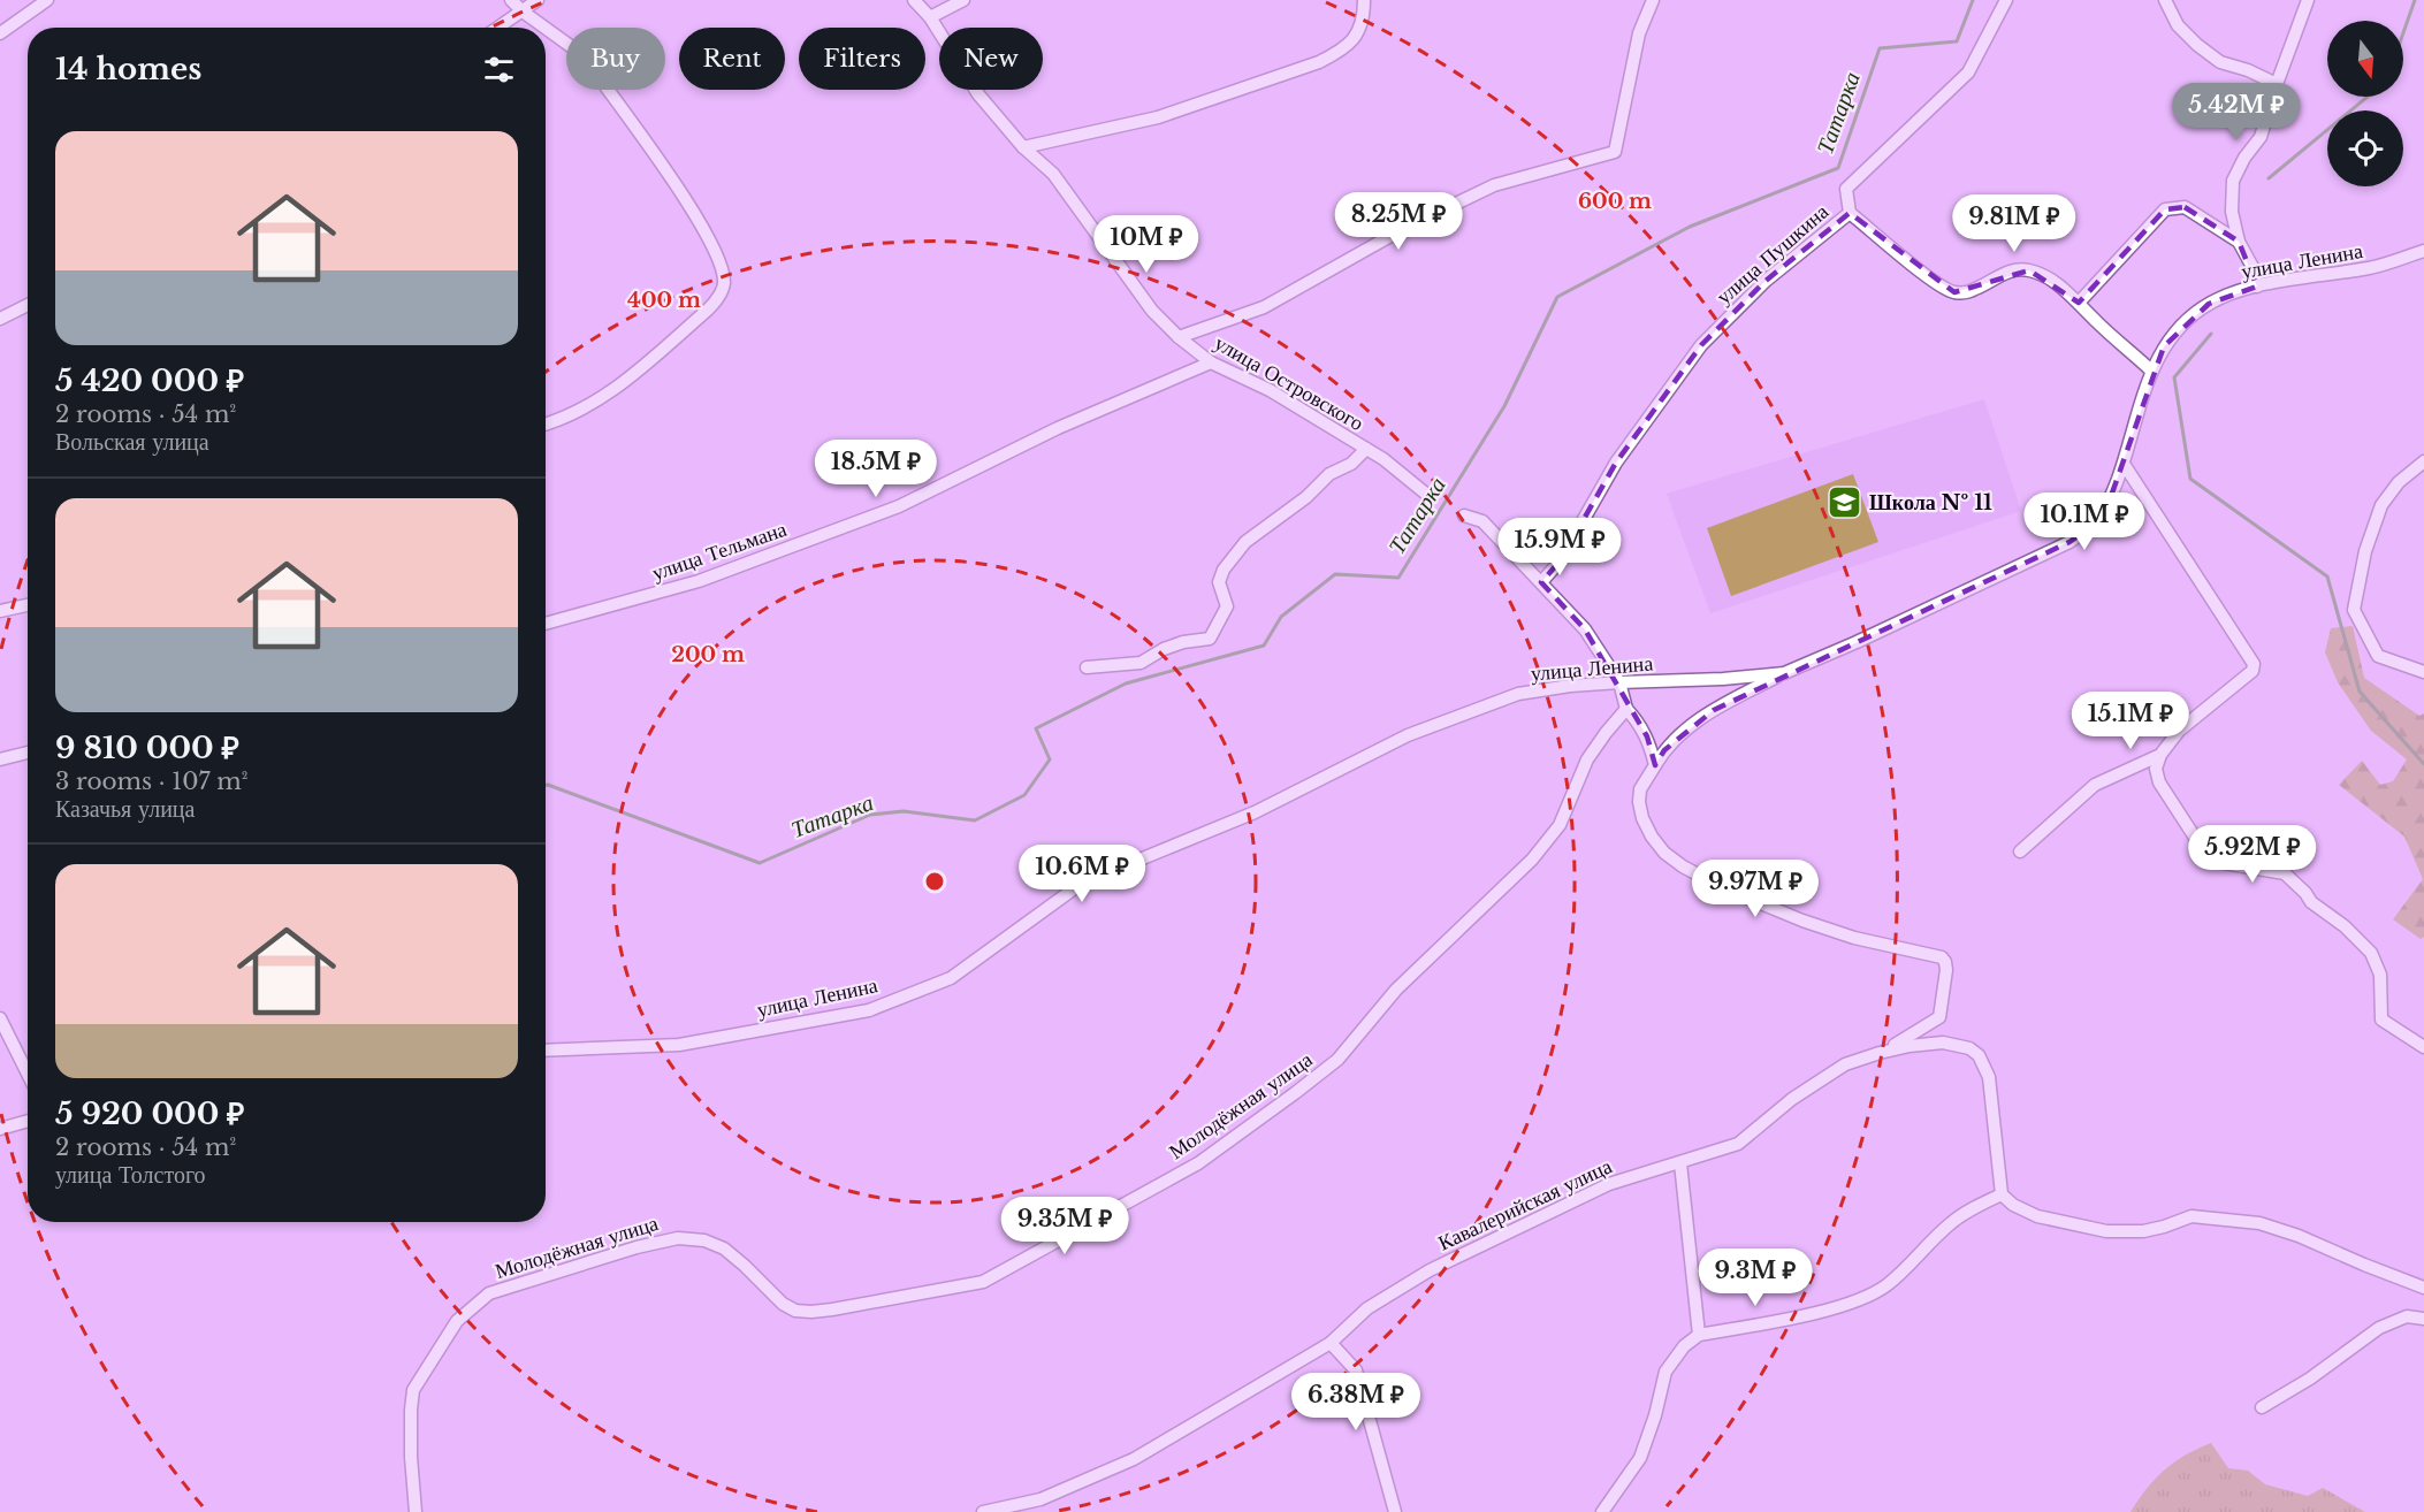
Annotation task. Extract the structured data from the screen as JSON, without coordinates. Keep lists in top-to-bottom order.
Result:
{
  "streets": {
    "street": [
      "улица Пушкина",
      "улица Ленина",
      "улица Островского",
      "улица Тельмана",
      "Молодёжная улица",
      "Кавалерийская улица"
    ]
  },
  "crossings": [
    ["улица Островского", "улица Тельмана"]
  ],
  "water": ["Татарка"],
  "places": {
    "school or university": ["Школа № 11"]
  },
  "north": "bottom",
  "page": {
    "chip": [
      "Buy",
      "Rent",
      "Filters",
      "New"
    ],
    "heading": "14 homes",
    "price": [
      "5.42M ₽",
      "8.25M ₽",
      "9.81M ₽",
      "10M ₽",
      "18.5M ₽",
      "10.1M ₽",
      "15.9M ₽",
      "15.1M ₽",
      "5.92M ₽",
      "10.6M ₽",
      "9.97M ₽",
      "9.35M ₽",
      "9.3M ₽",
      "6.38M ₽"
    ],
    "list": [
      {
        "name": "5 420 000 ₽",
        "note": "2 rooms · 54 m² · Вольская улица"
      },
      {
        "name": "9 810 000 ₽",
        "note": "3 rooms · 107 m² · Казачья улица"
      },
      {
        "name": "5 920 000 ₽",
        "note": "2 rooms · 54 m² · улица Толстого"
      }
    ]
  },
  "rings": ["600 m", "400 m", "200 m"]
}
